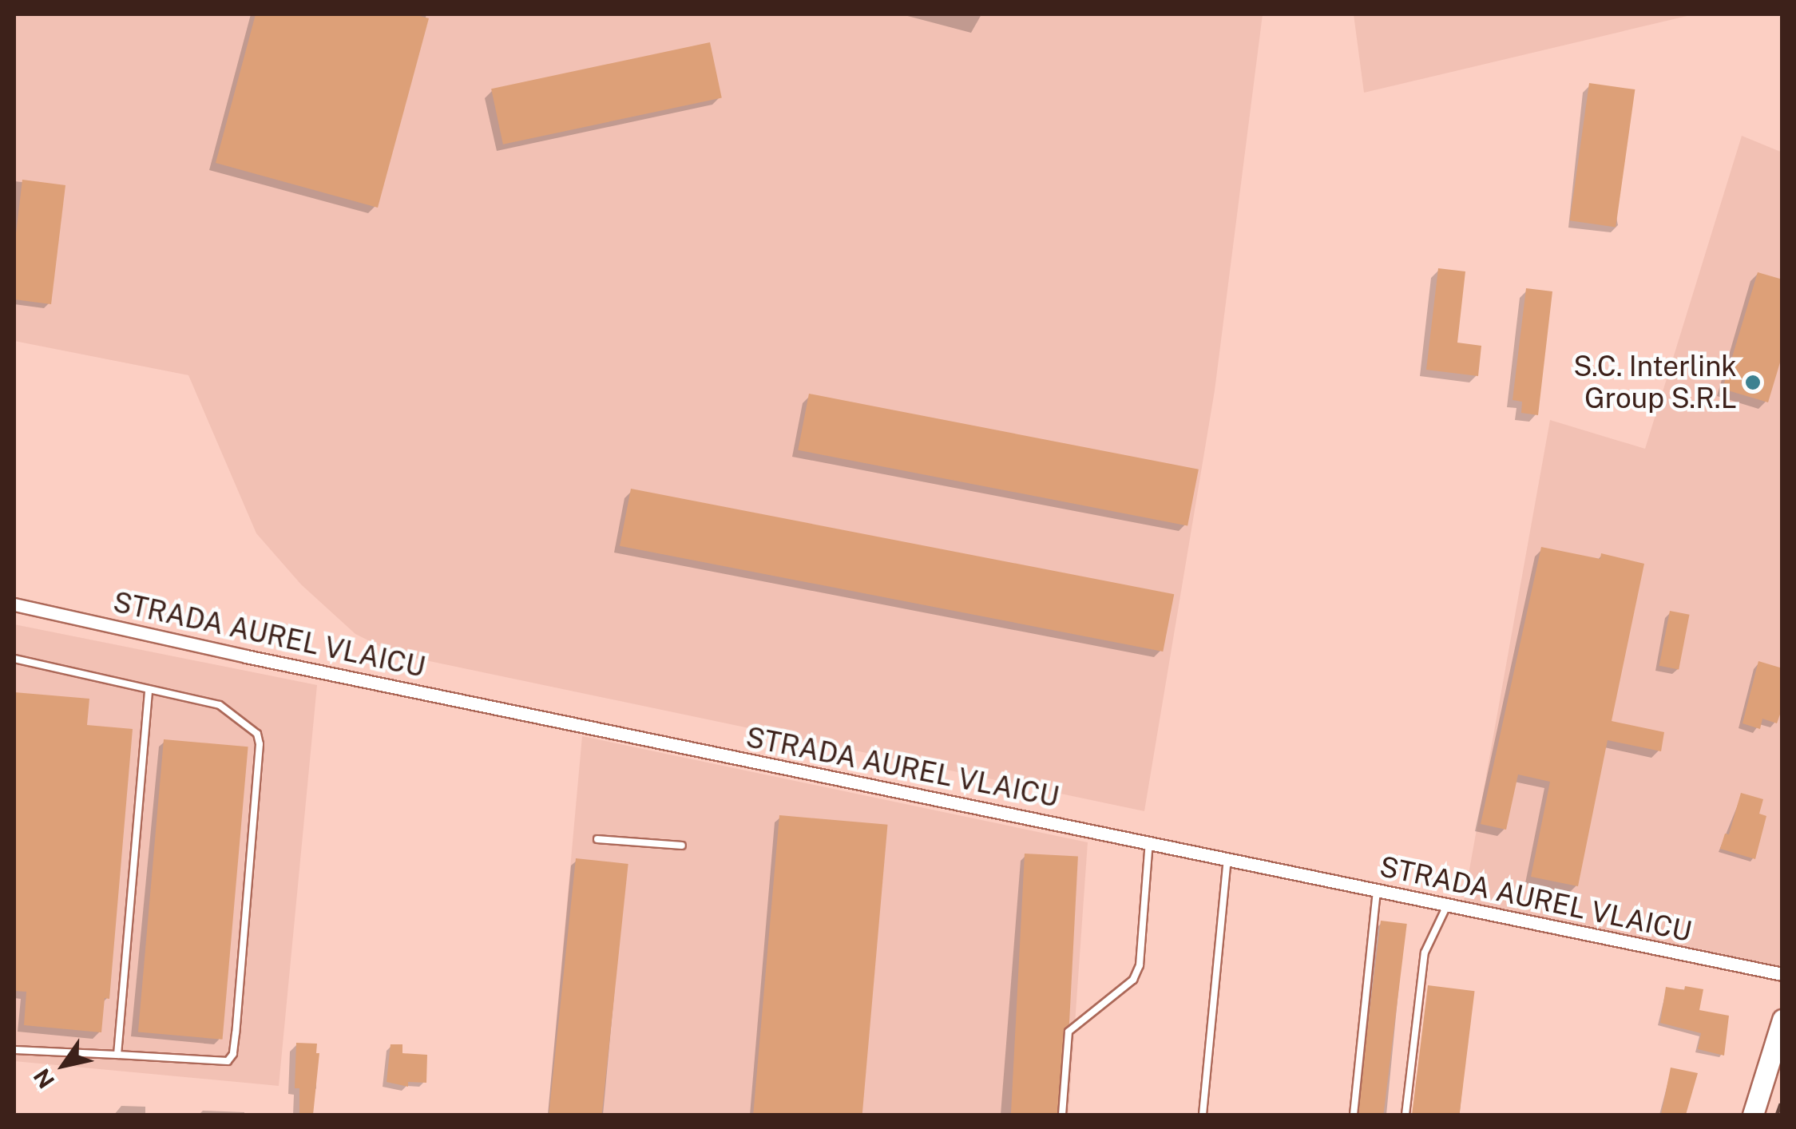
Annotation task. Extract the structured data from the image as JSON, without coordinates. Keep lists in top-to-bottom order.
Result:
{
  "streets": {
    "street": ["STRADA AUREL VLAICU"]
  },
  "places": ["S.C. Interlink Group S.R.L"],
  "north": "bottom left"
}
